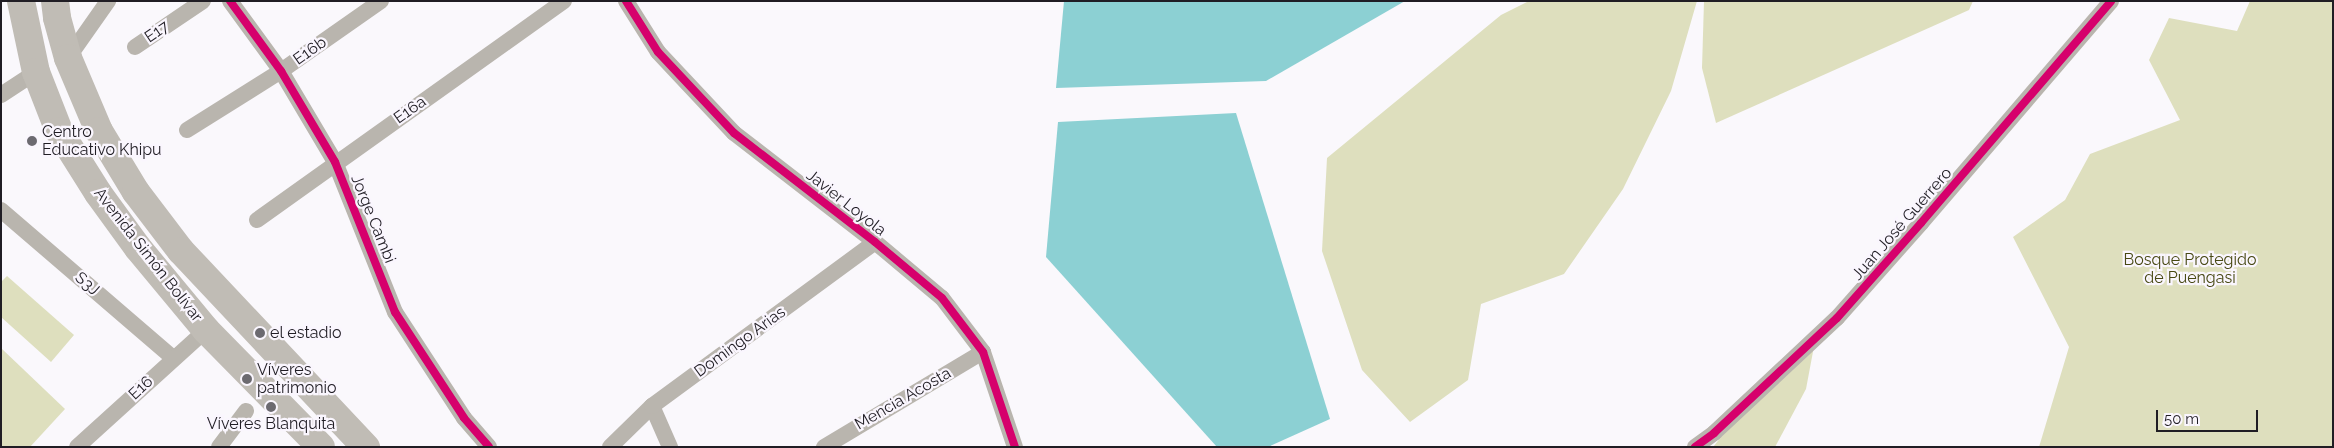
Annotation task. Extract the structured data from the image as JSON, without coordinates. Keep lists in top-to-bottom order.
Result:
{
  "streets": {
    "highway": ["Avenida Simón Bolívar"],
    "street": [
      "E17",
      "E16b",
      "E16a",
      "Javier Loyola",
      "Jorge Cambi",
      "Juan José Guerrero",
      "S3J",
      "Domingo Arias",
      "E16",
      "Mencia Acosta"
    ]
  },
  "crossings": [
    ["E16b", "Jorge Cambi"],
    ["E16a", "Jorge Cambi"],
    ["Javier Loyola", "Domingo Arias"],
    ["Javier Loyola", "Mencia Acosta"],
    ["Avenida Simón Bolívar", "E16"],
    ["S3J", "E16"]
  ],
  "parks": ["Bosque Protegido de Puengasi"],
  "places": [
    "Centro Educativo Khipu",
    "el estadio",
    "Víveres patrimonio",
    "Víveres Blanquita"
  ],
  "scale_bar": "50 m"
}
